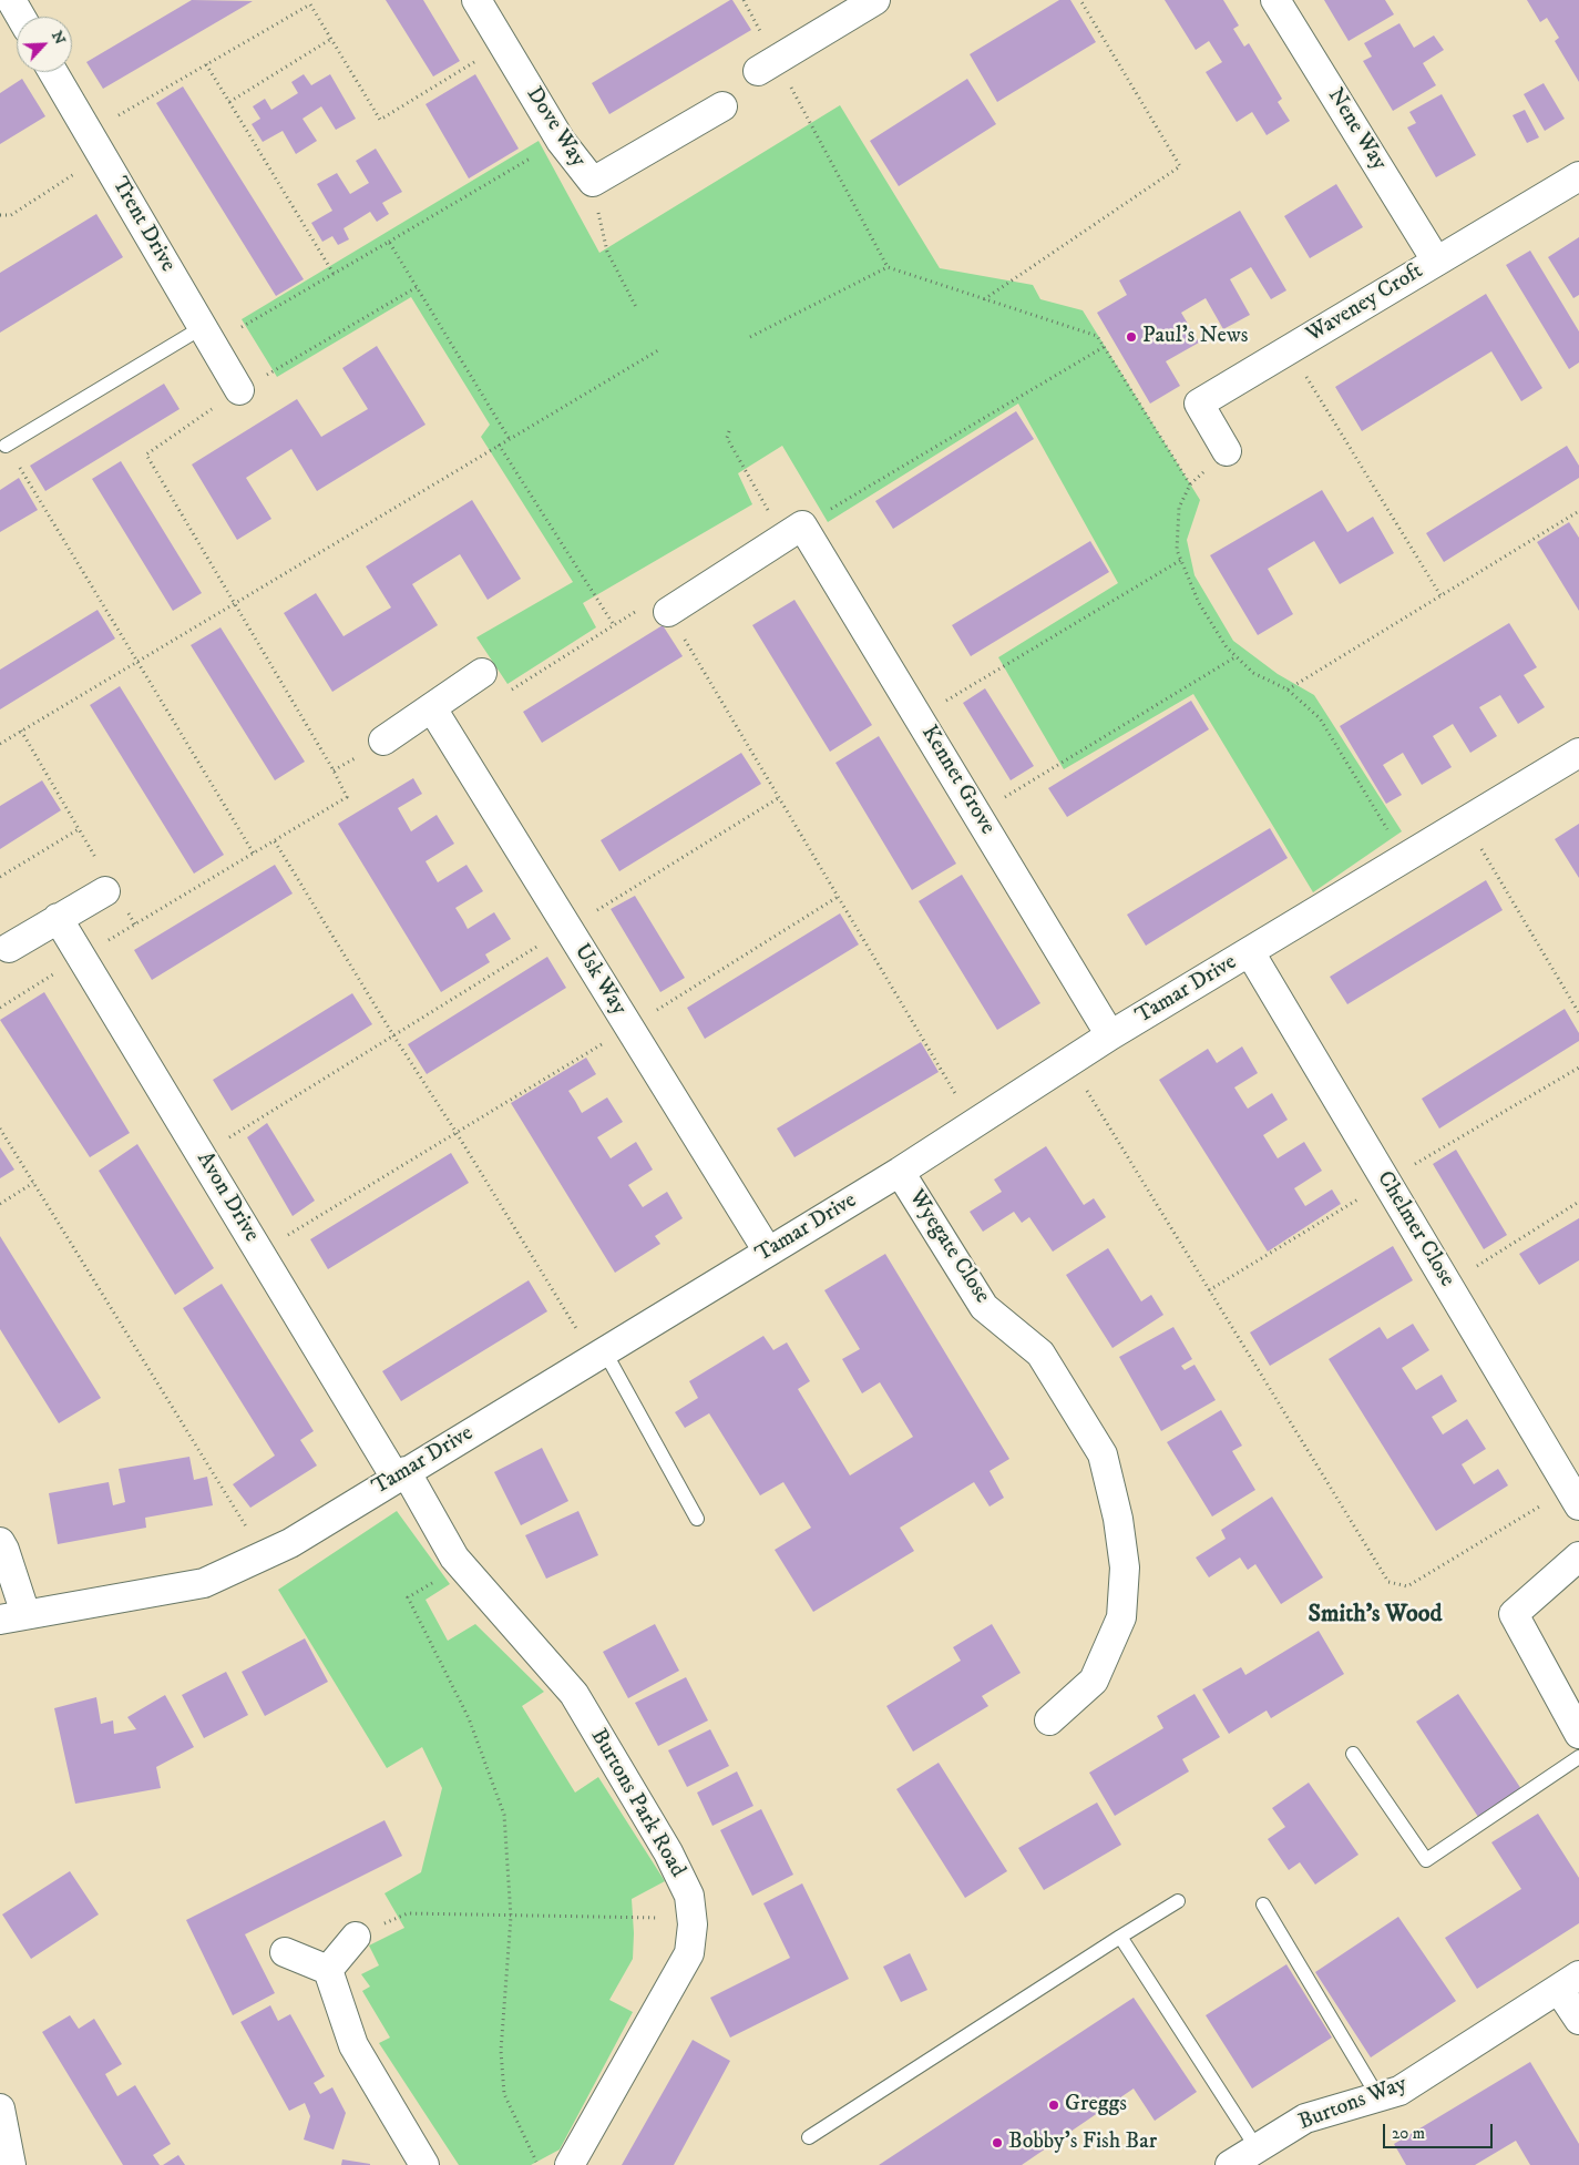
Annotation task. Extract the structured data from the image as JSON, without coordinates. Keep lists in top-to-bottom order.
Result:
{
  "streets": {
    "street": [
      "Dove Way",
      "Nene Way",
      "Trent Drive",
      "Waveney Croft",
      "Kennet Grove",
      "Usk Way",
      "Tamar Drive",
      "Avon Drive",
      "Chelmer Close",
      "Wyegate Close",
      "Burtons Park Road",
      "Burtons Way"
    ]
  },
  "crossings": [
    ["Nene Way", "Waveney Croft"],
    ["Kennet Grove", "Tamar Drive"],
    ["Usk Way", "Tamar Drive"],
    ["Tamar Drive", "Avon Drive"],
    ["Tamar Drive", "Chelmer Close"],
    ["Tamar Drive", "Wyegate Close"],
    ["Tamar Drive", "Burtons Park Road"],
    ["Avon Drive", "Burtons Park Road"]
  ],
  "districts": ["Smith's Wood"],
  "places": ["Paul’s News", "Greggs", "Bobby’s Fish Bar"],
  "scale_bar": "20 m",
  "north": "top right"
}
